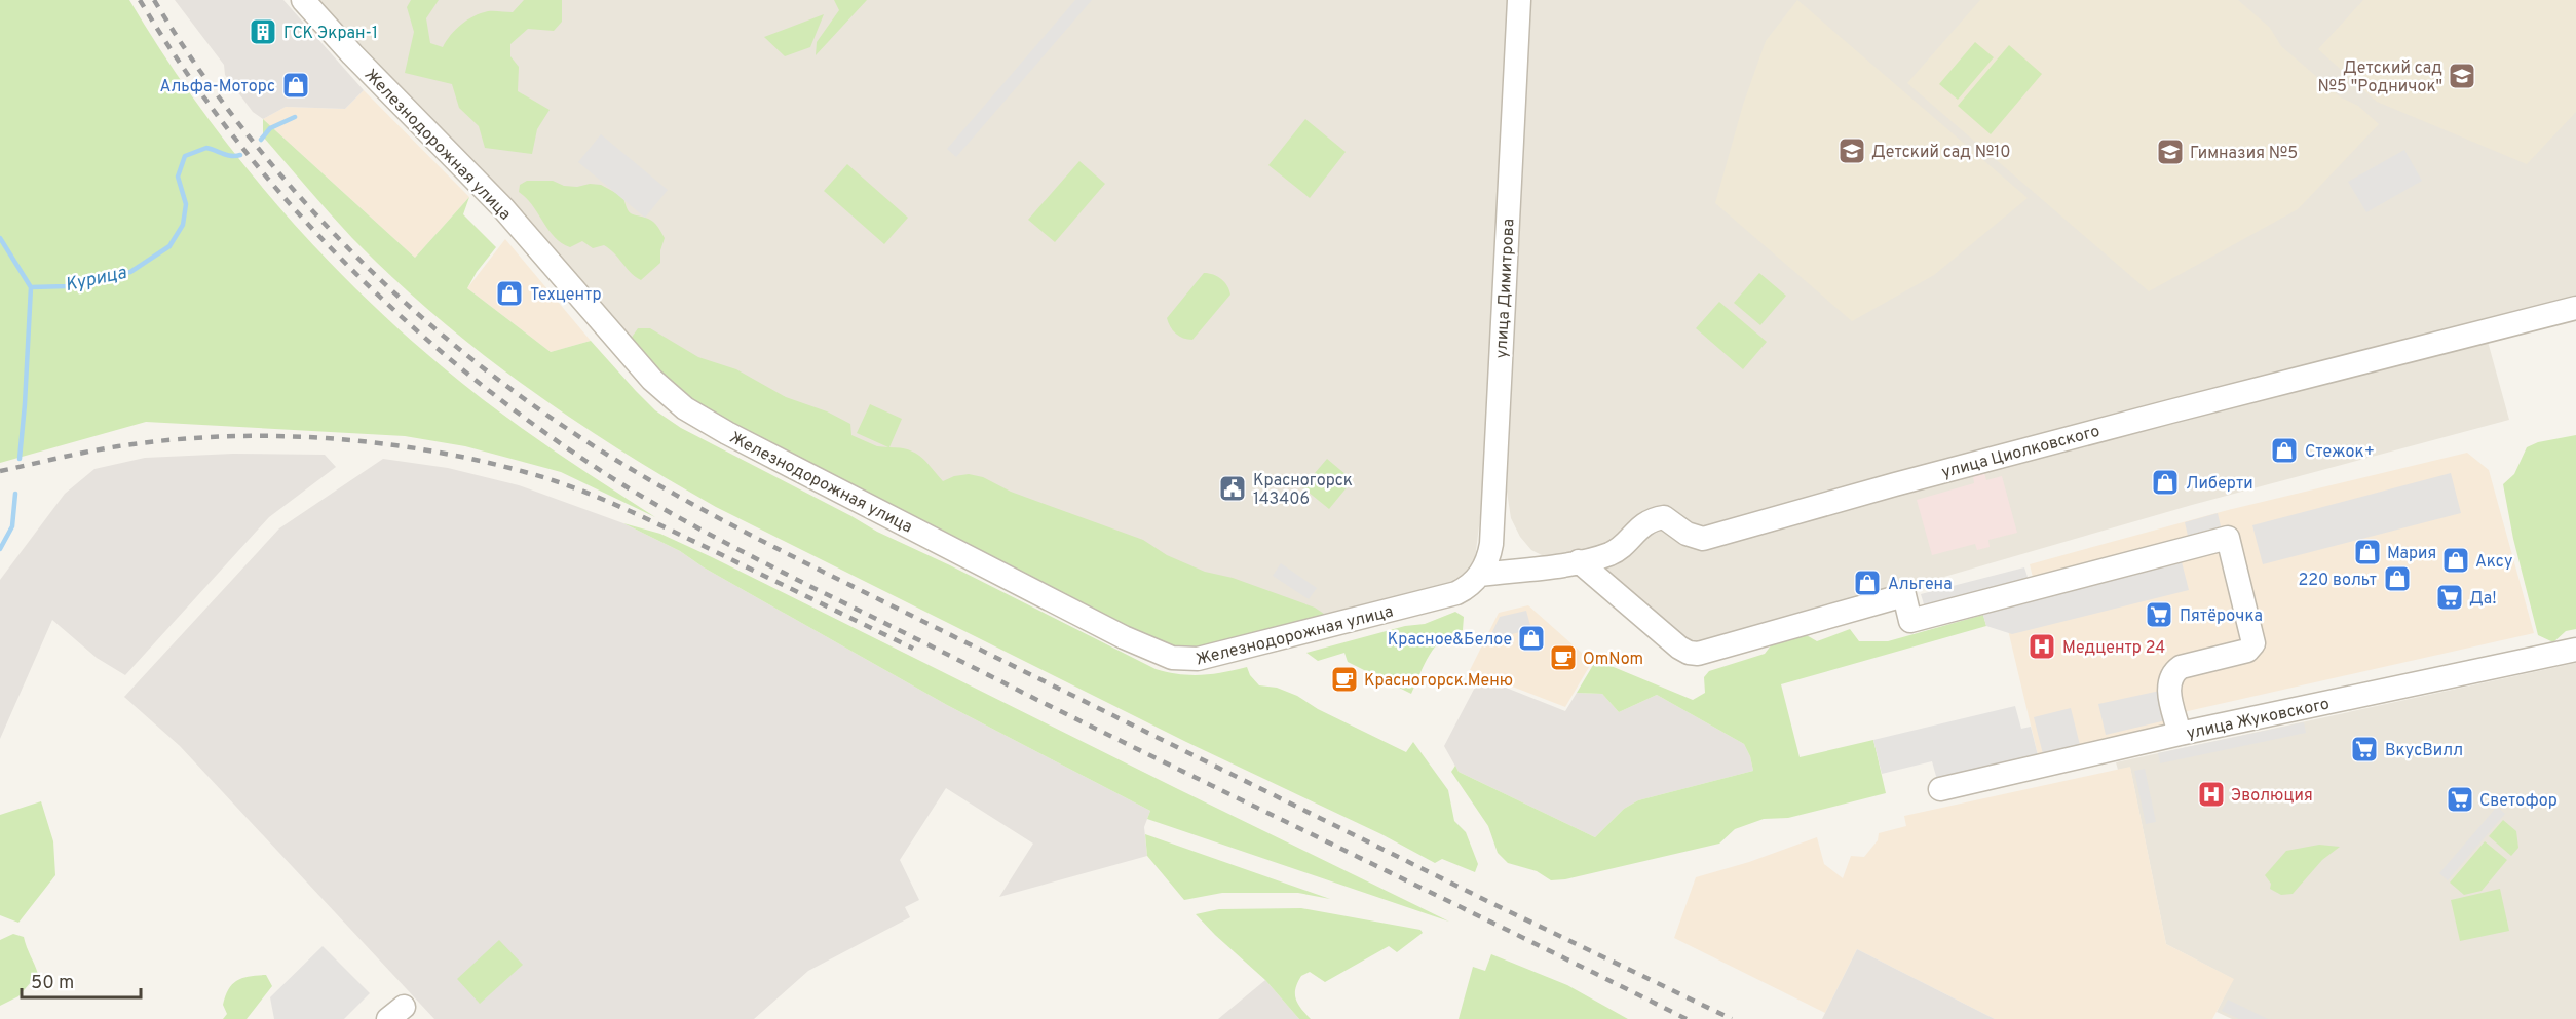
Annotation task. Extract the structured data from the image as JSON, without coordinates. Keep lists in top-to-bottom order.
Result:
{
  "streets": {
    "street": [
      "Железнодорожная улица",
      "улица Димитрова",
      "улица Циолковского",
      "улица Жуковского"
    ]
  },
  "crossings": [
    ["Железнодорожная улица", "улица Димитрова"],
    ["Железнодорожная улица", "улица Циолковского"],
    ["улица Димитрова", "улица Циолковского"]
  ],
  "water": ["Курица"],
  "places": {
    "building": ["ГСК Экран-1"],
    "school or university": ["Детский сад №5 \"Родничок\"", "Детский сад №10", "Гимназия №5"],
    "shop": [
      "Альфа-Моторс",
      "Техцентр",
      "Стежок+",
      "Либерти",
      "Мария",
      "Аксу",
      "220 вольт",
      "Альгена",
      "Красное&Белое"
    ],
    "public building": ["Красногорск 143406"],
    "supermarket": [
      "Да!",
      "Пятёрочка",
      "ВкусВилл",
      "Светофор"
    ],
    "hospital": ["Медцентр 24", "Эволюция"],
    "cafe": ["OmNom", "Красногорск.Меню"]
  },
  "scale_bar": "50 m"
}
